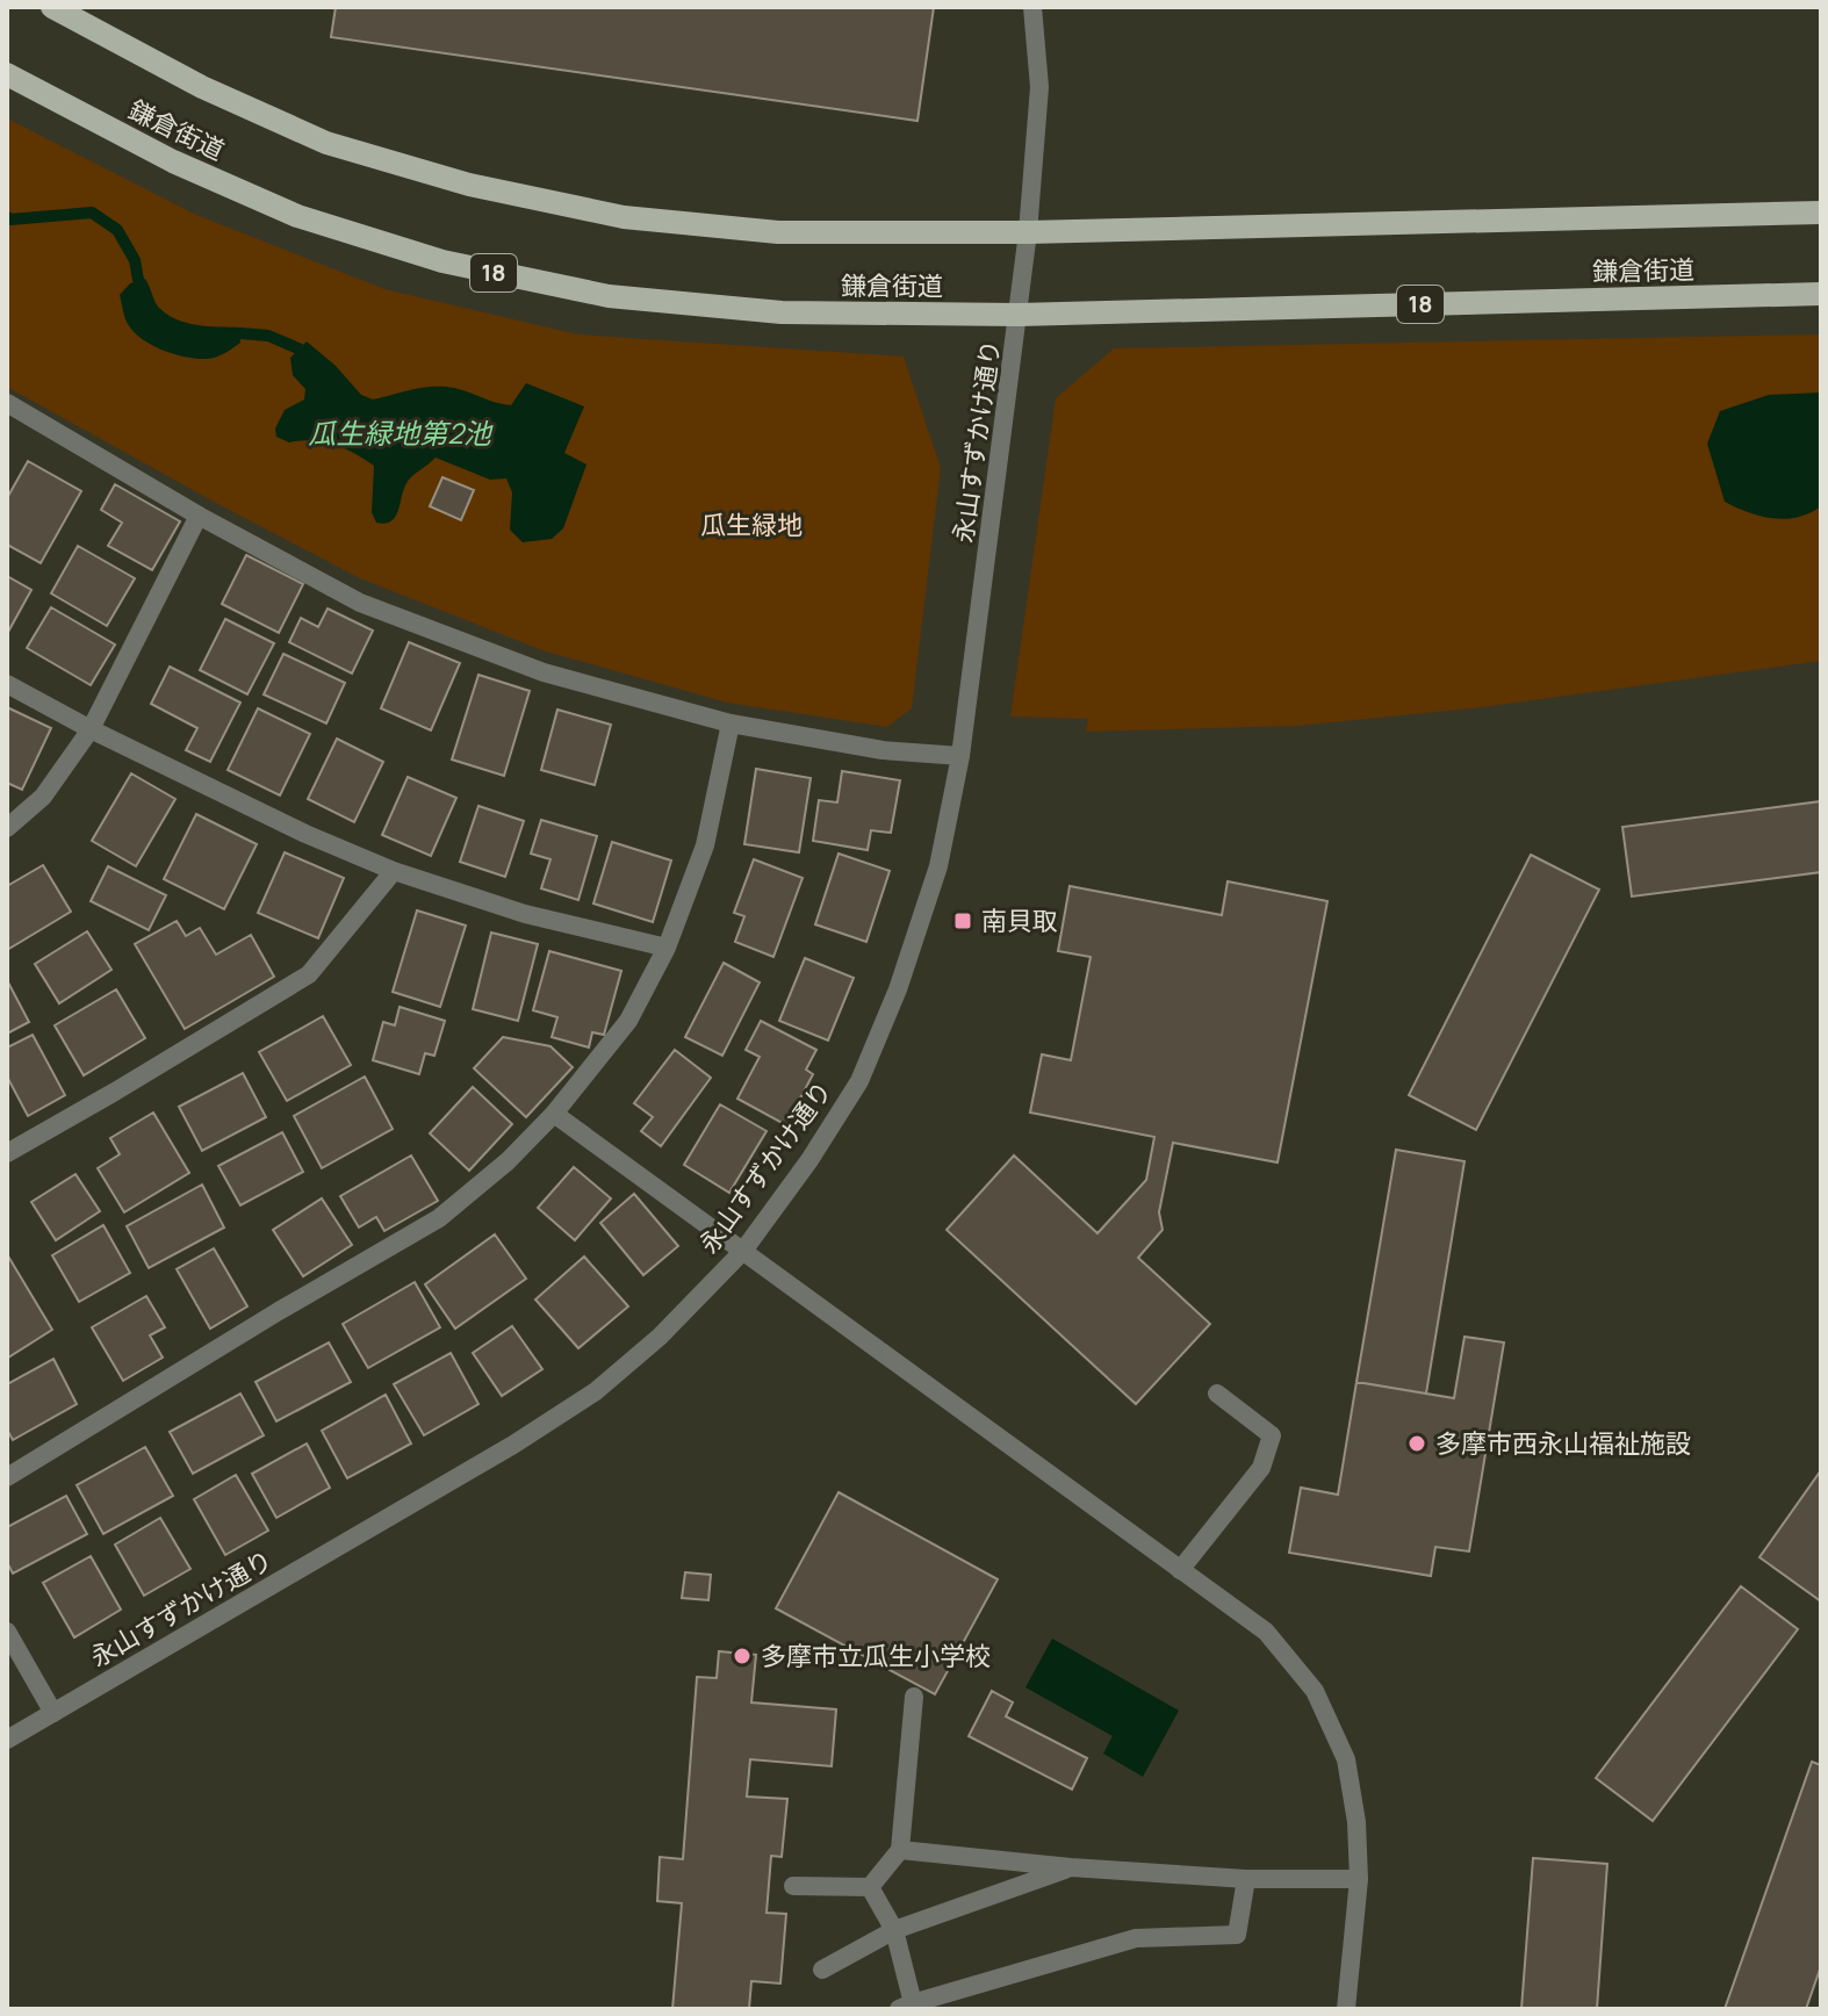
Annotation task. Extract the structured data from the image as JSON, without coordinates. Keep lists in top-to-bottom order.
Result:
{
  "streets": {
    "main road": ["鎌倉街道", "18"],
    "street": ["永山すずかけ通り"]
  },
  "crossings": [
    ["鎌倉街道", "永山すずかけ通り"]
  ],
  "water": ["瓜生緑地第2池"],
  "parks": ["瓜生緑地"],
  "places": {
    "transit": ["南貝取"],
    "other": ["多摩市西永山福祉施設", "多摩市立瓜生小学校"]
  }
}
